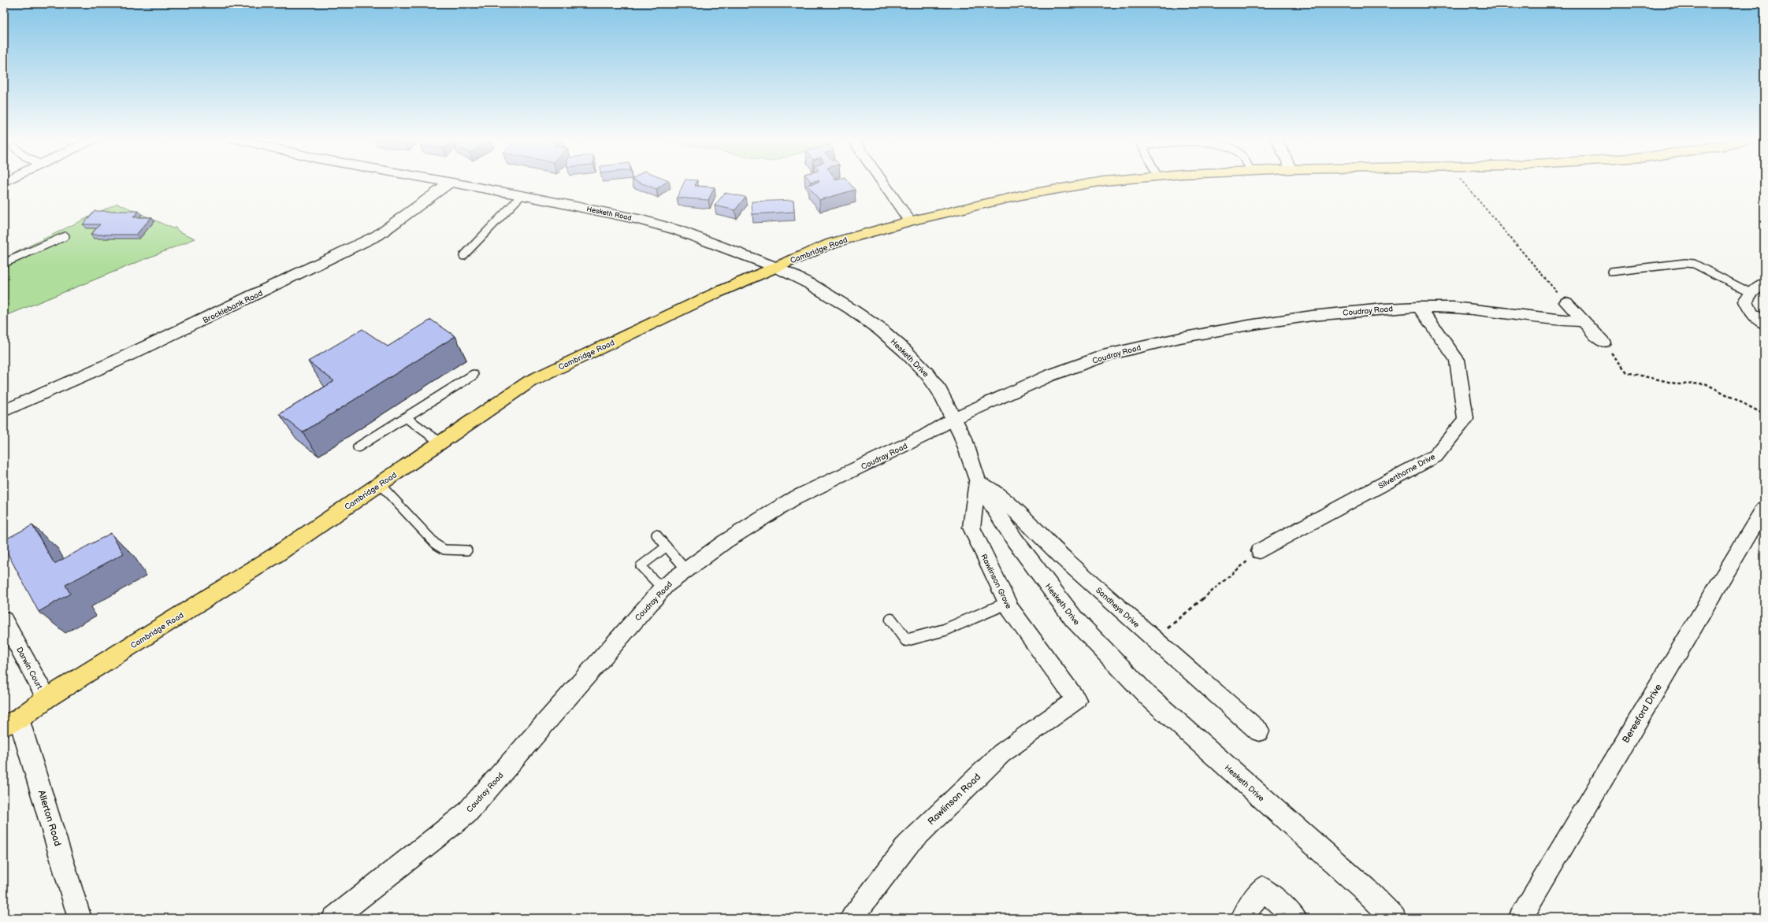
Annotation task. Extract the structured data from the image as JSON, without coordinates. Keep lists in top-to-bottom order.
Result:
{
  "streets": {
    "highway": ["Cambridge Road"],
    "street": [
      "Hesketh Road",
      "Brocklebank Road",
      "Coudray Road",
      "Hesketh Drive",
      "Silverthorne Drive",
      "Rawlinson Grove",
      "Sandheys Drive",
      "Darwin Court",
      "Beresford Drive",
      "Rawlinson Road",
      "Allerton Road"
    ]
  },
  "crossings": [
    ["Hesketh Road", "Cambridge Road"],
    ["Hesketh Road", "Brocklebank Road"],
    ["Hesketh Road", "Hesketh Drive"],
    ["Cambridge Road", "Hesketh Drive"],
    ["Cambridge Road", "Darwin Court"],
    ["Cambridge Road", "Allerton Road"],
    ["Coudray Road", "Hesketh Drive"],
    ["Coudray Road", "Silverthorne Drive"],
    ["Hesketh Drive", "Rawlinson Grove"],
    ["Hesketh Drive", "Sandheys Drive"],
    ["Rawlinson Grove", "Sandheys Drive"],
    ["Rawlinson Grove", "Rawlinson Road"]
  ]
}
